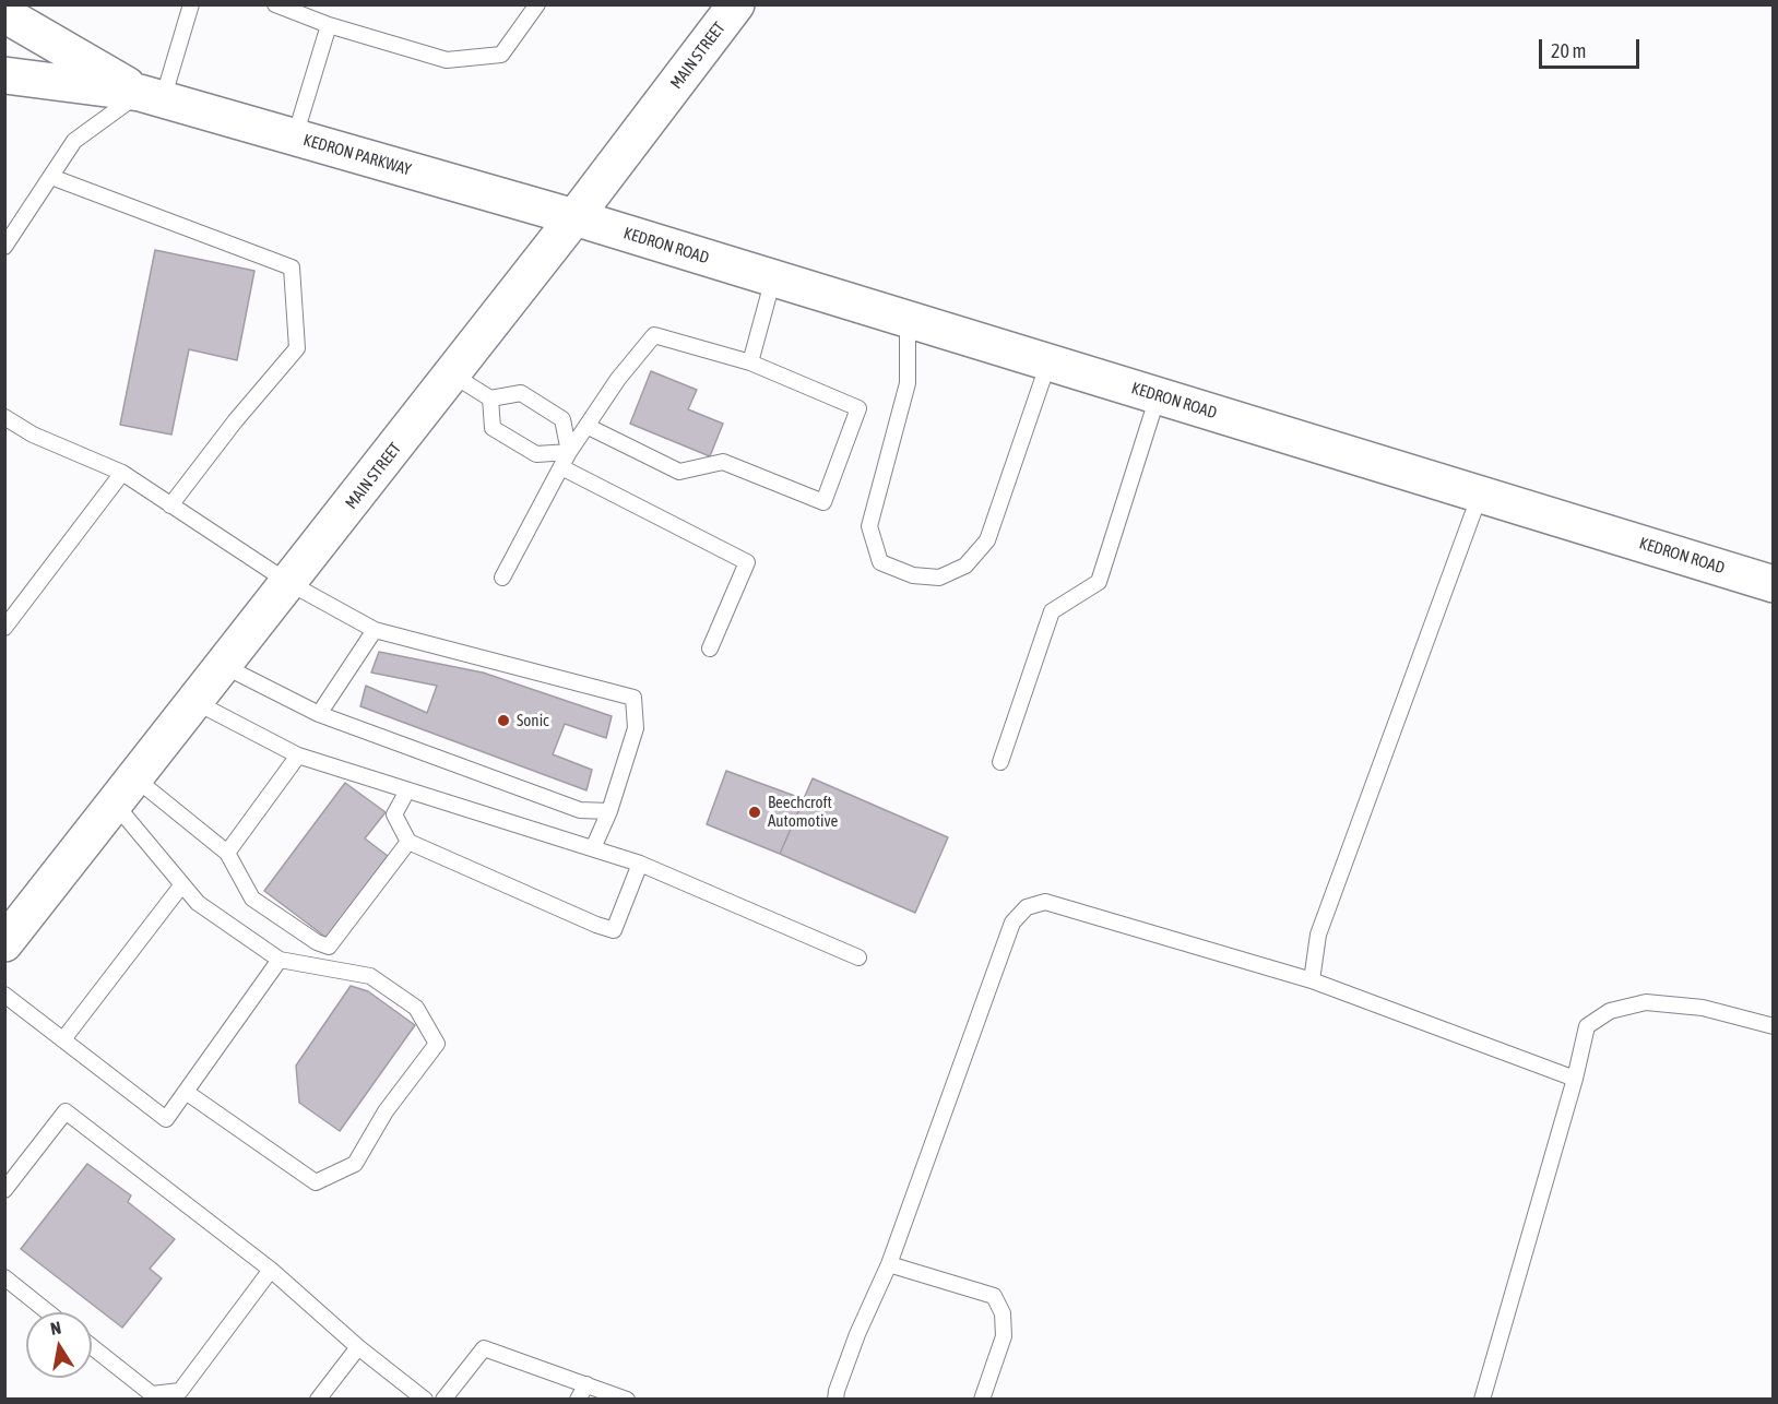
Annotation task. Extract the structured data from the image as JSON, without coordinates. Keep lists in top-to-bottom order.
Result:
{
  "streets": {
    "main road": ["MAIN STREET", "KEDRON PARKWAY", "KEDRON ROAD"]
  },
  "crossings": [
    ["MAIN STREET", "KEDRON PARKWAY"],
    ["MAIN STREET", "KEDRON ROAD"],
    ["KEDRON PARKWAY", "KEDRON ROAD"]
  ],
  "places": ["Sonic", "Beechcroft Automotive"],
  "scale_bar": "20 m",
  "north": "top"
}
